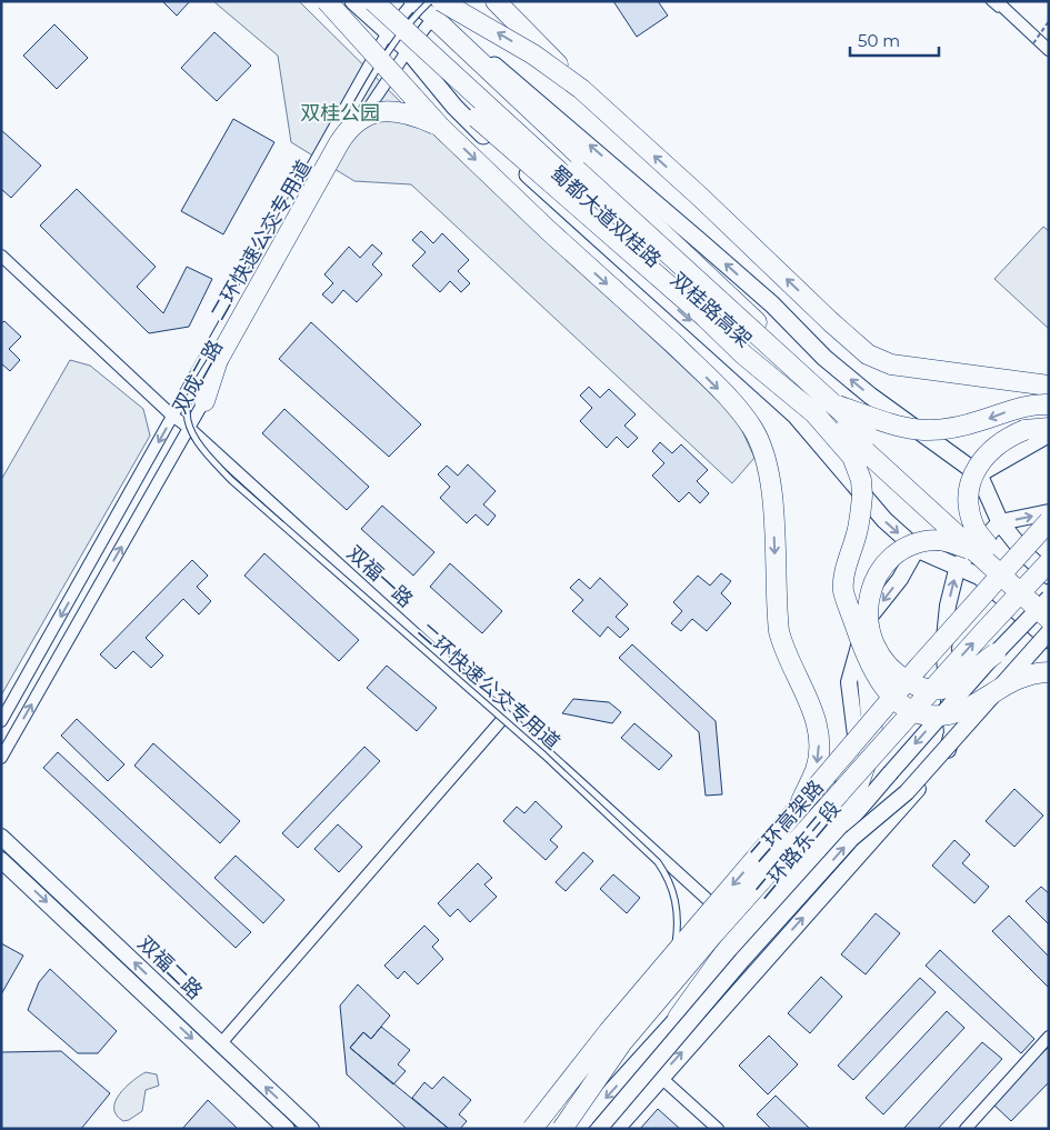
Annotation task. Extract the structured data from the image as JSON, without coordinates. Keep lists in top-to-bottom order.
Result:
{
  "streets": {
    "highway": ["双桂路高架", "二环高架路"],
    "main road": ["蜀都大道双桂路", "二环路东三段", "双福二路"],
    "street": ["双成二路", "双福一路"],
    "lane": ["二环快速公交专用道"]
  },
  "crossings": [
    ["蜀都大道双桂路", "双成二路"],
    ["二环快速公交专用道", "双成二路"],
    ["双桂路高架", "二环路东三段"],
    ["双成二路", "双福一路"]
  ],
  "parks": ["双桂公园"],
  "scale_bar": "50 m"
}
